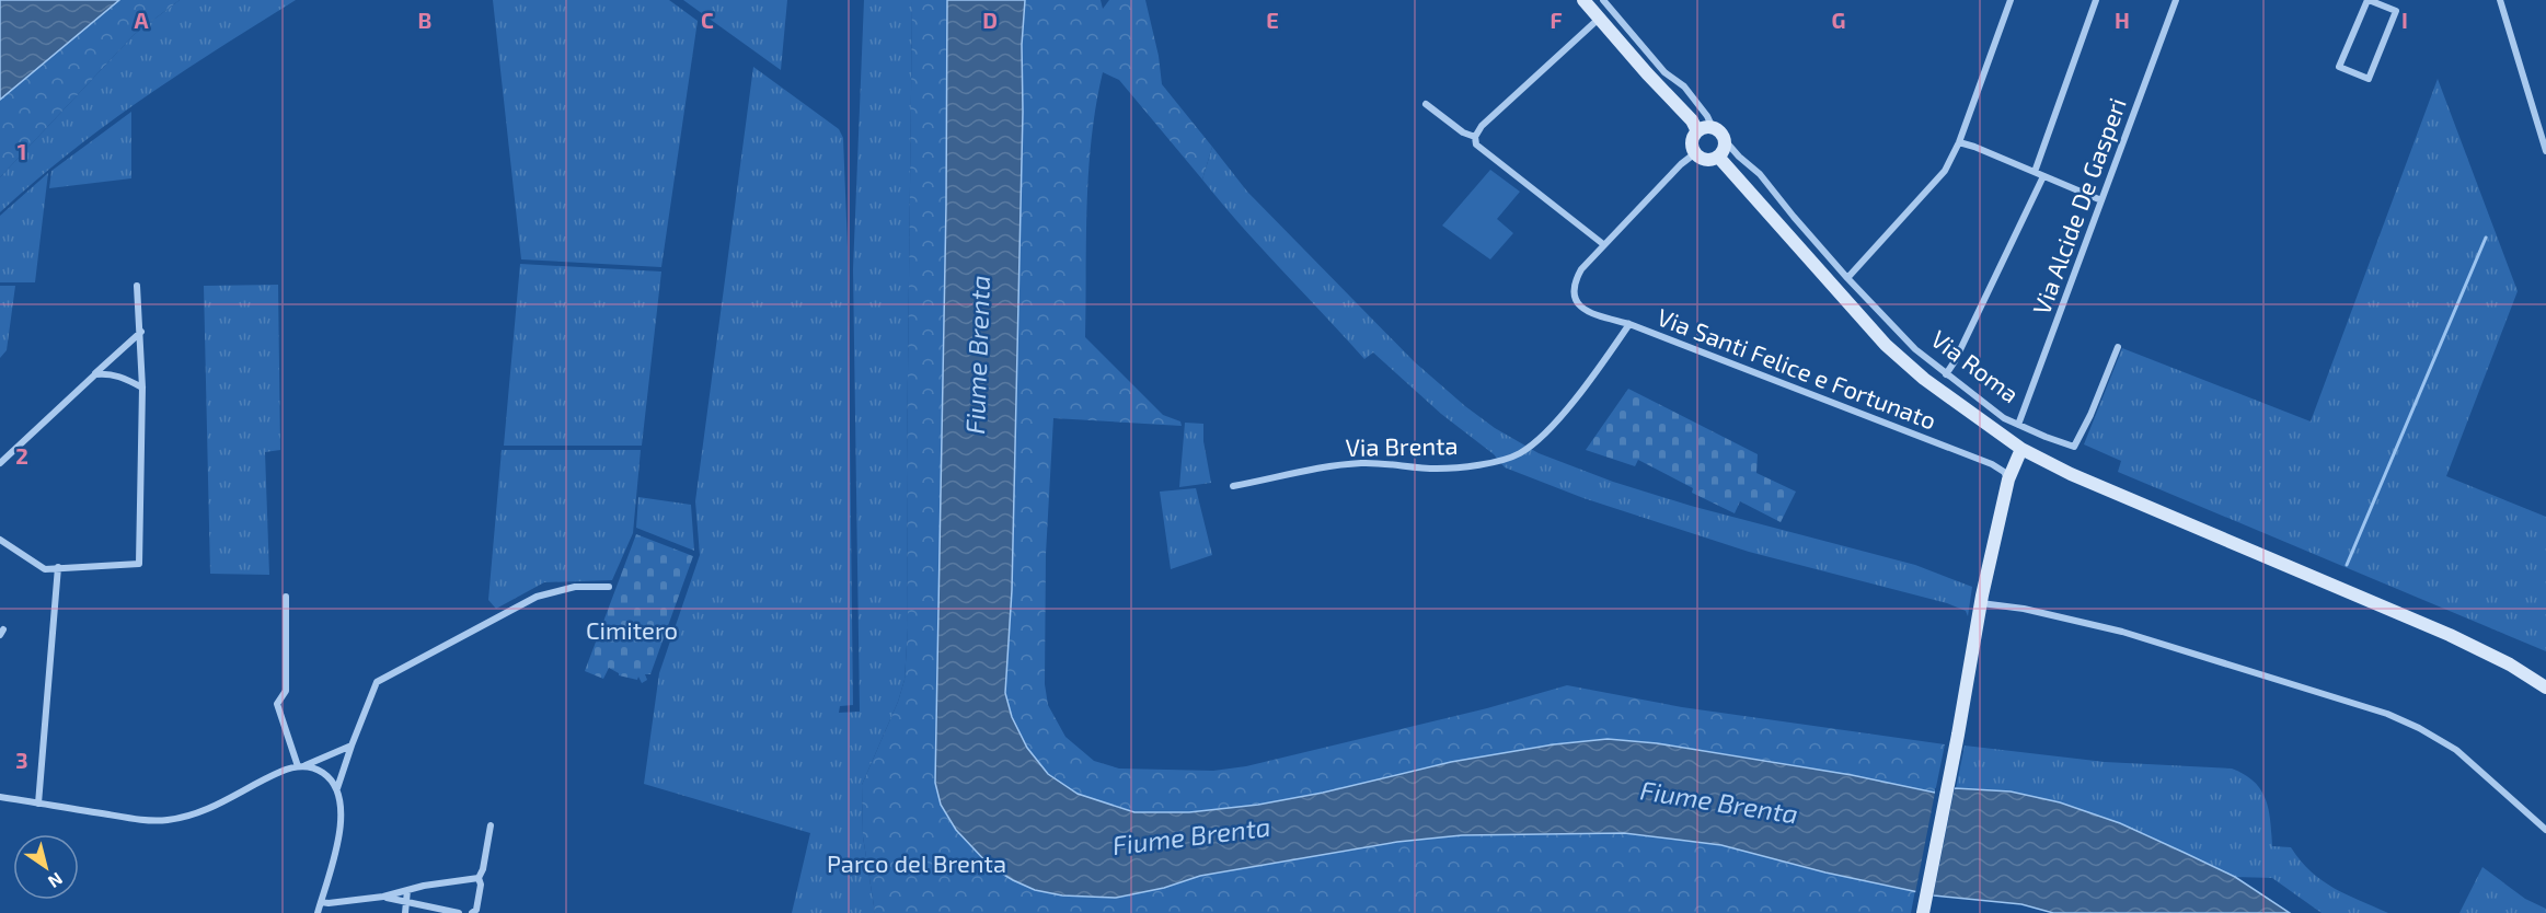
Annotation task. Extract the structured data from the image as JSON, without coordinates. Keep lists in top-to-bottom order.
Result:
{
  "streets": {
    "street": [
      "Via Alcide De Gasperi",
      "Via Roma",
      "Via Santi Felice e Fortunato",
      "Via Brenta"
    ]
  },
  "crossings": [
    ["Via Alcide De Gasperi", "Via Roma"],
    ["Via Santi Felice e Fortunato", "Via Brenta"]
  ],
  "water": ["Fiume Brenta"],
  "parks": ["Cimitero", "Parco del Brenta"],
  "north": "bottom right",
  "grid": {
    "columns": [
      "A",
      "B",
      "C",
      "D",
      "E",
      "F",
      "G",
      "H",
      "I"
    ],
    "rows": ["1", "2", "3"]
  }
}
